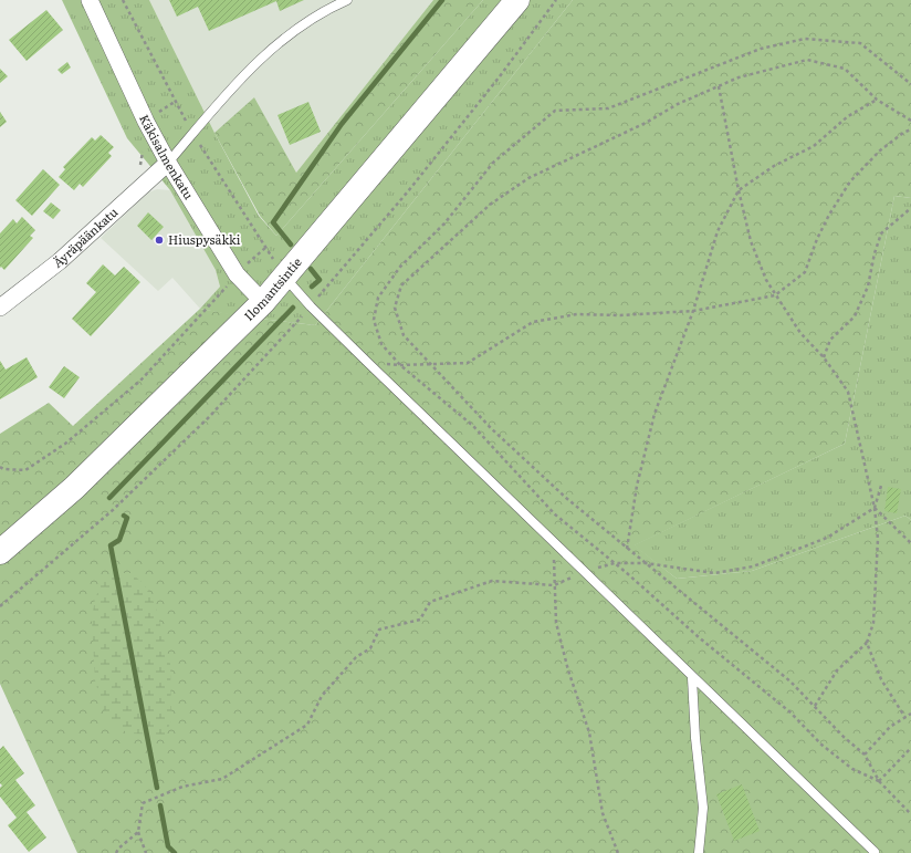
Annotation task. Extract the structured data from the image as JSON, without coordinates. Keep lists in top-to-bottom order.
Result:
{
  "streets": {
    "main road": ["Ilomantsintie"],
    "street": ["Käkisalmenkatu", "Äyräpäänkatu"]
  },
  "crossings": [
    ["Käkisalmenkatu", "Äyräpäänkatu"],
    ["Käkisalmenkatu", "Ilomantsintie"]
  ],
  "places": ["Hiuspysäkki"]
}
